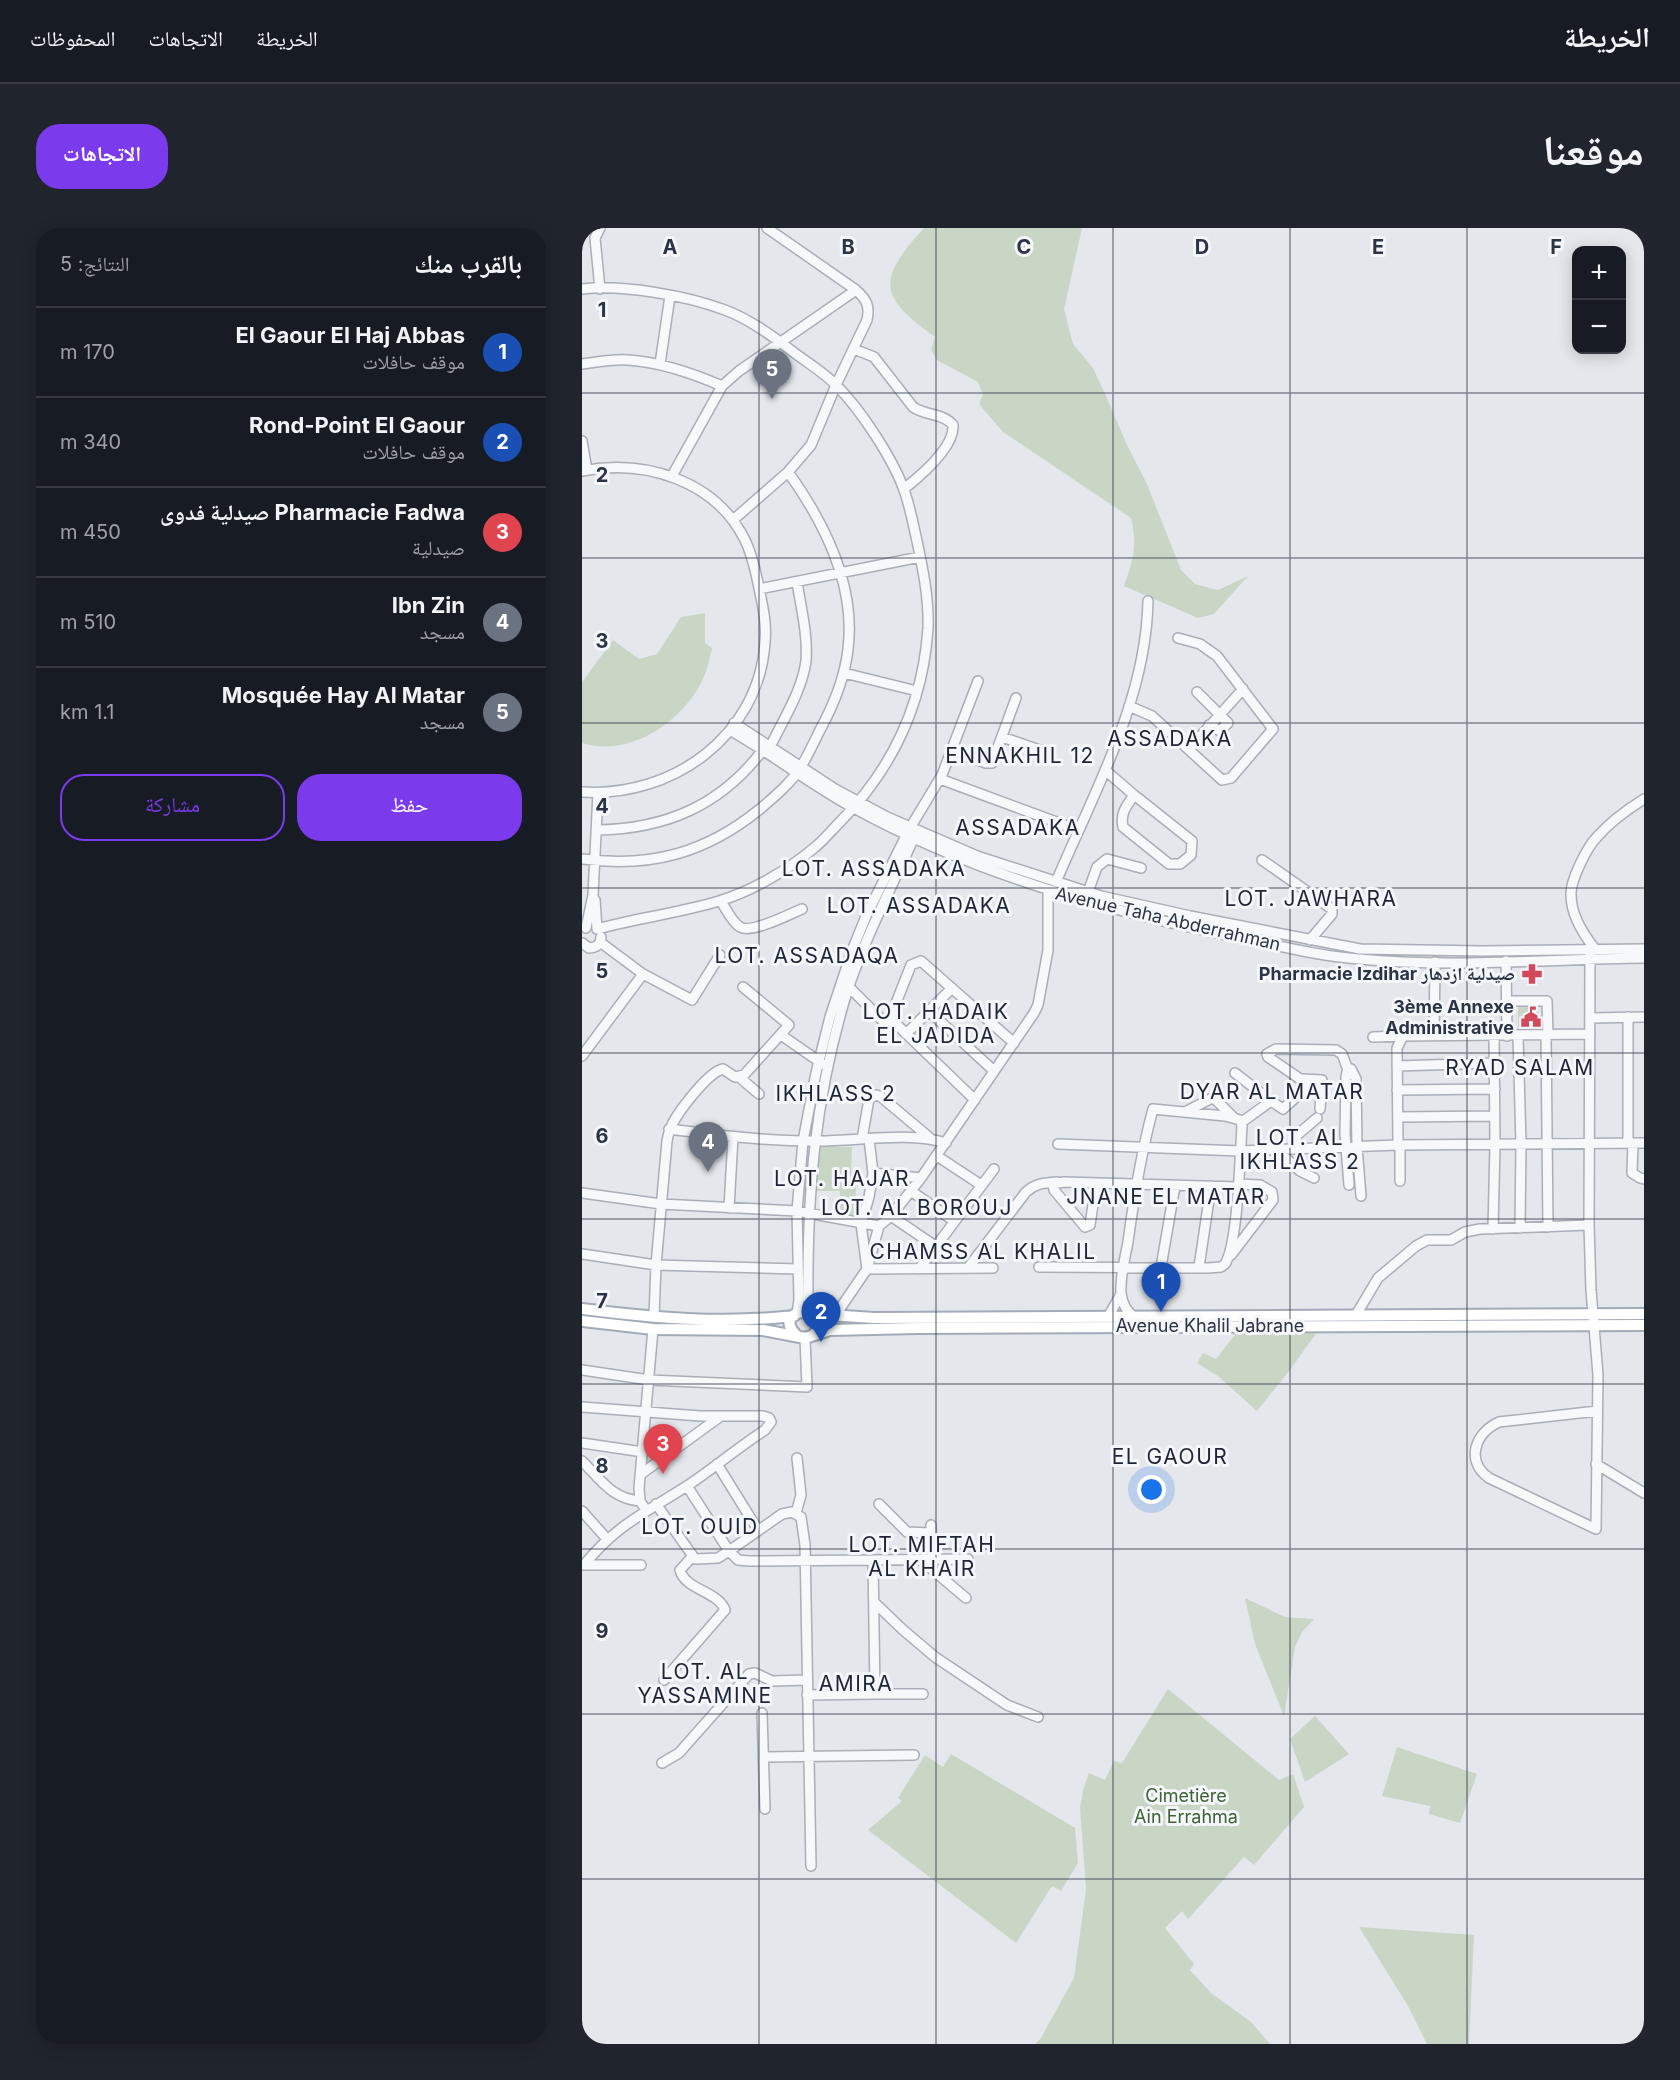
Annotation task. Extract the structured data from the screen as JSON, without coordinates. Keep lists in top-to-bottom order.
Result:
{
  "streets": {
    "main road": ["Avenue Khalil Jabrane"],
    "street": ["Avenue Taha Abderrahman"]
  },
  "districts": [
    "ASSADAKA",
    "ENNAKHIL 12",
    "ASSADAKA",
    "LOT. ASSADAKA",
    "LOT. JAWHARA",
    "LOT. ASSADAKA",
    "LOT. ASSADAQA",
    "LOT. HADAIK EL JADIDA",
    "RYAD SALAM",
    "DYAR AL MATAR",
    "IKHLASS 2",
    "LOT. AL IKHLASS 2",
    "LOT. HAJAR",
    "JNANE EL MATAR",
    "LOT. AL BOROUJ",
    "CHAMSS AL KHALIL",
    "EL GAOUR",
    "LOT. OUID",
    "LOT. MIFTAH AL KHAIR",
    "LOT. AL YASSAMINE",
    "AMIRA"
  ],
  "parks": ["Cimetière Ain Errahma"],
  "places": {
    "pharmacy": ["Pharmacie Izdihar صيدلية ازدهار"],
    "public building": ["3ème Annexe Administrative"]
  },
  "page": {
    "header": "الخريطة",
    "nav": ["الخريطة", "الاتجاهات", "المحفوظات"],
    "title": "موقعنا",
    "buttons": [
      "الاتجاهات",
      ["حفظ", "مشاركة"]
    ],
    "heading": ["بالقرب منك", "النتائج: 5"],
    "map_buttons": ["+", "−"],
    "list": [
      {
        "mark": "1",
        "name": "El Gaour El Haj Abbas",
        "note": "موقف حافلات",
        "value": "170 m"
      },
      {
        "mark": "2",
        "name": "Rond-Point El Gaour",
        "note": "موقف حافلات",
        "value": "340 m"
      },
      {
        "mark": "3",
        "name": "Pharmacie Fadwa صيدلية فدوى",
        "note": "صيدلية",
        "value": "450 m"
      },
      {
        "mark": "4",
        "name": "Ibn Zin",
        "note": "مسجد",
        "value": "510 m"
      },
      {
        "mark": "5",
        "name": "Mosquée Hay Al Matar",
        "note": "مسجد",
        "value": "1.1 km"
      }
    ],
    "pins": [
      "5",
      "4",
      "1",
      "2",
      "3"
    ]
  },
  "grid": {
    "columns": [
      "A",
      "B",
      "C",
      "D",
      "E",
      "F"
    ],
    "rows": [
      "1",
      "2",
      "3",
      "4",
      "5",
      "6",
      "7",
      "8",
      "9"
    ]
  }
}
